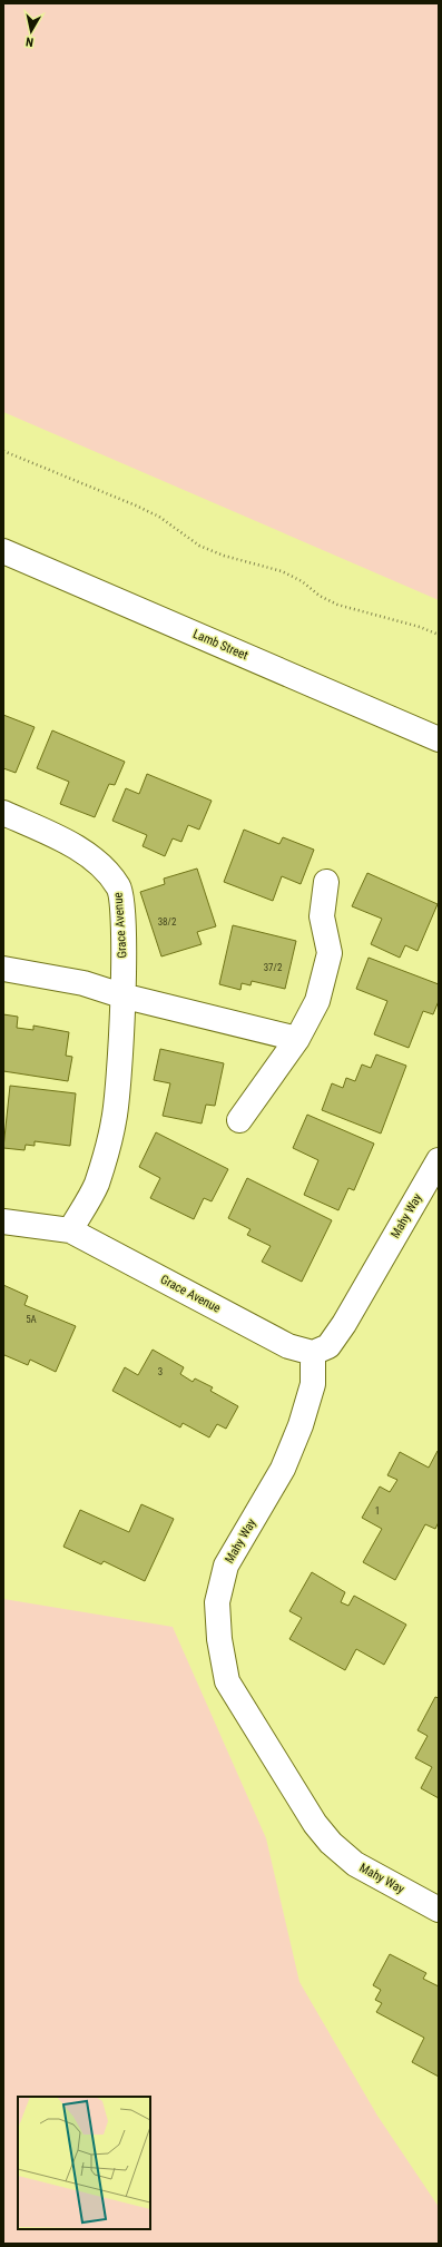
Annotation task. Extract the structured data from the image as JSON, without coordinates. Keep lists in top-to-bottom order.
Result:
{
  "streets": {
    "street": ["Lamb Street", "Grace Avenue", "Mahy Way"]
  },
  "crossings": [
    ["Grace Avenue", "Mahy Way"]
  ],
  "house_numbers": [
    "38/2",
    "37/2",
    "5A",
    "3",
    "1"
  ],
  "north": "bottom"
}
